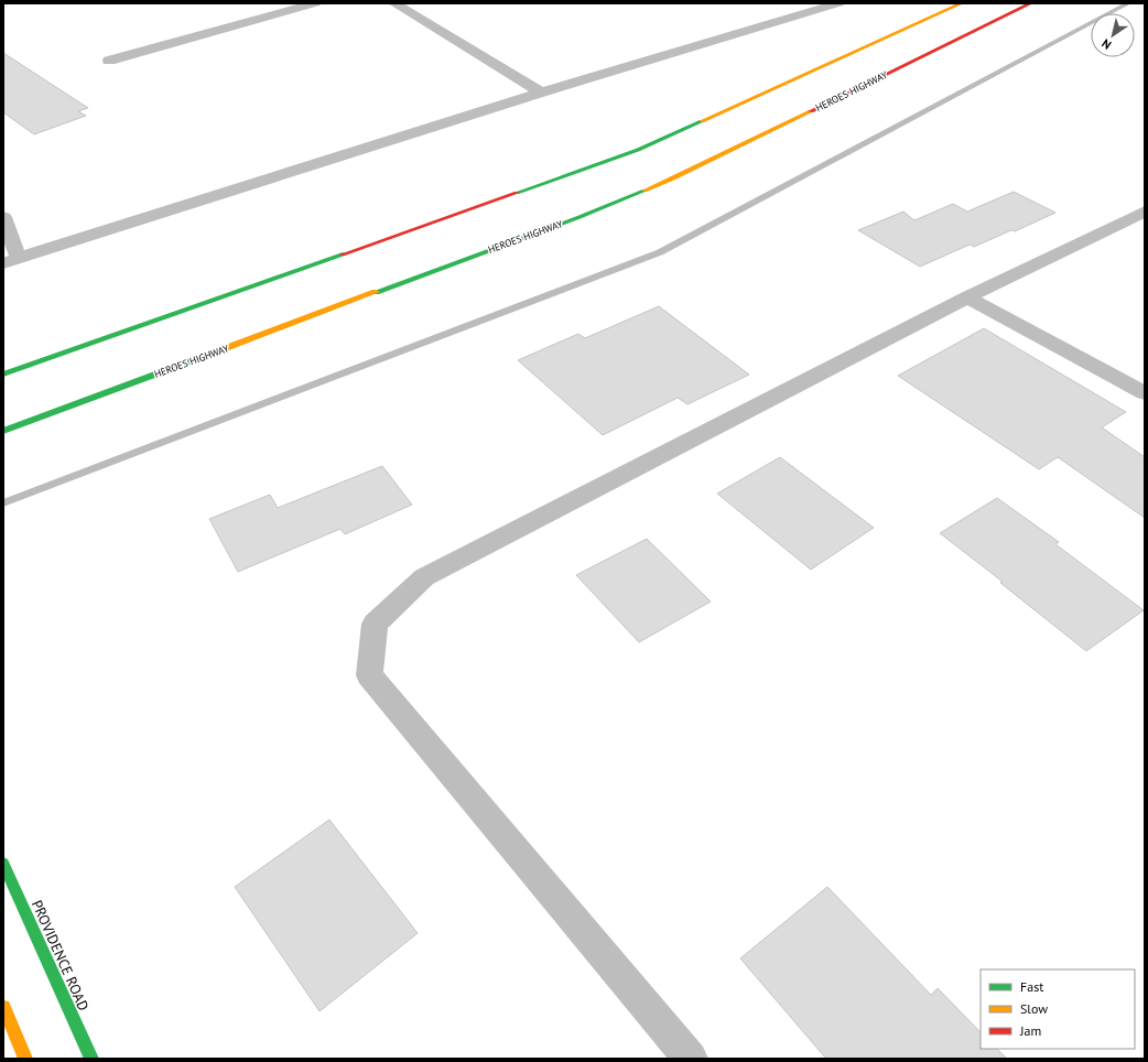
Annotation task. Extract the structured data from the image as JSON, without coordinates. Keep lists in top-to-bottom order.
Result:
{
  "streets": {
    "main road": ["HEROES HIGHWAY", "PROVIDENCE ROAD"]
  },
  "legend": ["Fast", "Slow", "Jam"],
  "north": "bottom left"
}
